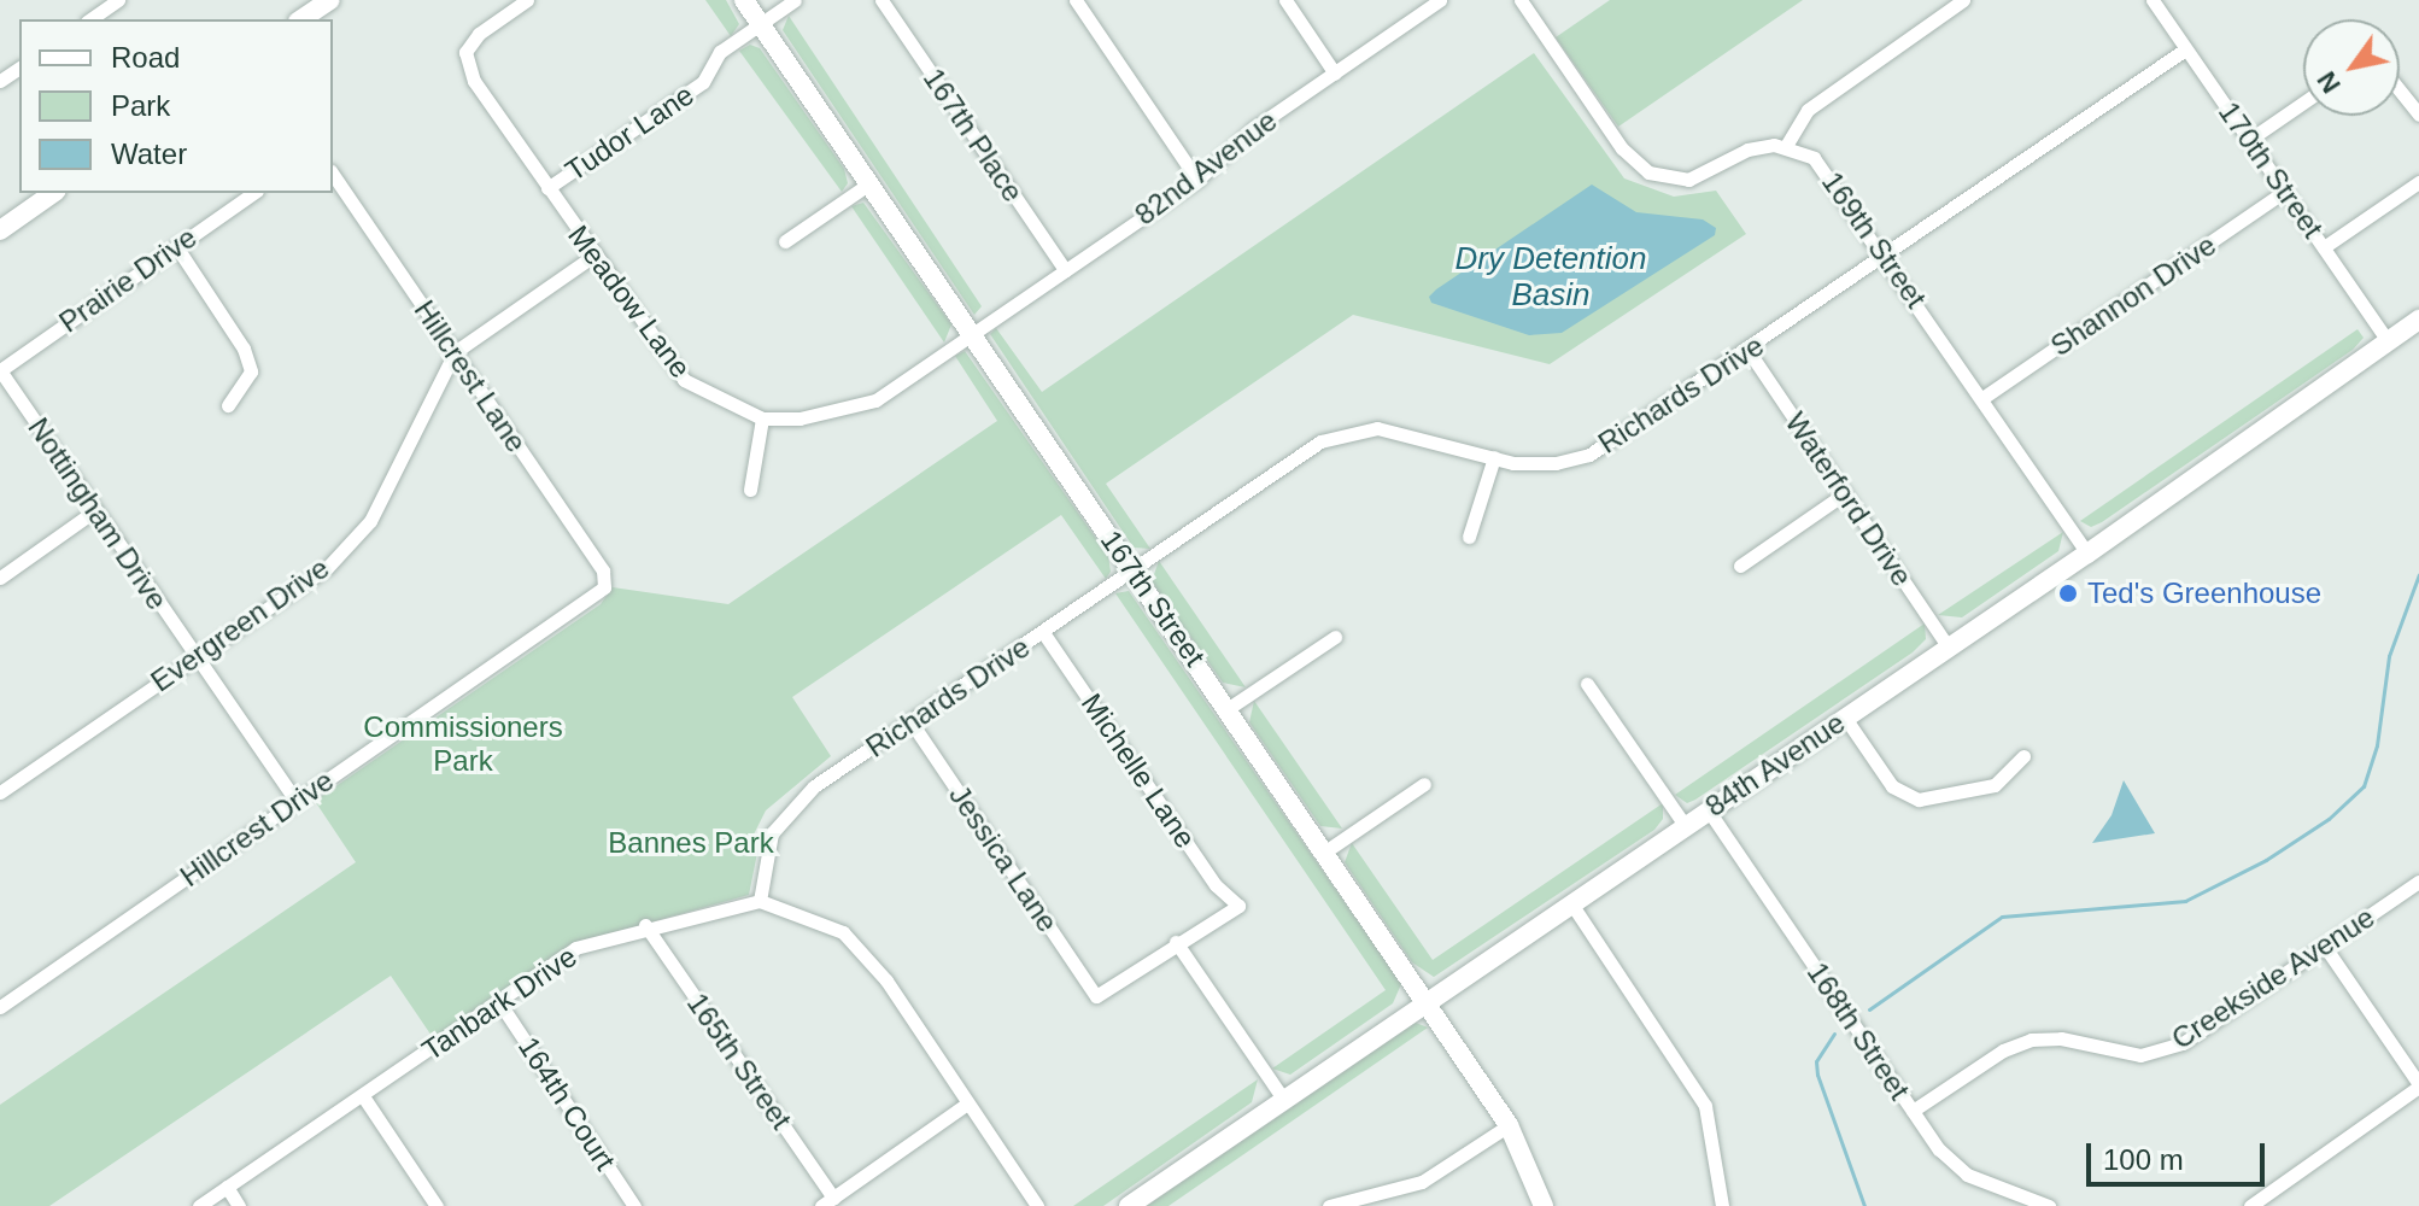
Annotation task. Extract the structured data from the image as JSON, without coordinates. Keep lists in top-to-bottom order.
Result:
{
  "streets": {
    "street": [
      "Tudor Lane",
      "167th Place",
      "82nd Avenue",
      "170th Street",
      "169th Street",
      "Prairie Drive",
      "Shannon Drive",
      "Meadow Lane",
      "Hillcrest Lane",
      "Richards Drive",
      "Waterford Drive",
      "Nottingham Drive",
      "167th Street",
      "Evergreen Drive",
      "84th Avenue",
      "Michelle Lane",
      "Hillcrest Drive",
      "Jessica Lane",
      "Creekside Avenue",
      "Tanbark Drive",
      "168th Street",
      "165th Street",
      "164th Court"
    ]
  },
  "crossings": [
    ["Tudor Lane", "Meadow Lane"],
    ["Tudor Lane", "167th Street"],
    ["167th Place", "82nd Avenue"],
    ["82nd Avenue", "Meadow Lane"],
    ["82nd Avenue", "167th Street"],
    ["170th Street", "Shannon Drive"],
    ["170th Street", "Richards Drive"],
    ["170th Street", "84th Avenue"],
    ["169th Street", "Shannon Drive"],
    ["169th Street", "Richards Drive"],
    ["169th Street", "84th Avenue"],
    ["Prairie Drive", "Nottingham Drive"],
    ["Meadow Lane", "167th Street"],
    ["Meadow Lane", "Evergreen Drive"],
    ["Hillcrest Lane", "Evergreen Drive"],
    ["Hillcrest Lane", "Hillcrest Drive"],
    ["Richards Drive", "Waterford Drive"],
    ["Richards Drive", "167th Street"],
    ["Richards Drive", "Michelle Lane"],
    ["Richards Drive", "Jessica Lane"],
    ["Richards Drive", "Tanbark Drive"],
    ["Waterford Drive", "84th Avenue"],
    ["Nottingham Drive", "Evergreen Drive"],
    ["Nottingham Drive", "Hillcrest Drive"],
    ["167th Street", "84th Avenue"],
    ["84th Avenue", "168th Street"],
    ["Michelle Lane", "Jessica Lane"],
    ["Creekside Avenue", "168th Street"],
    ["Tanbark Drive", "165th Street"],
    ["Tanbark Drive", "164th Court"]
  ],
  "water": ["Dry Detention Basin"],
  "parks": ["Commissioners Park", "Bannes Park"],
  "places": ["Ted's Greenhouse"],
  "legend": ["Road", "Park", "Water"],
  "scale_bar": "100 m",
  "north": "bottom left"
}
